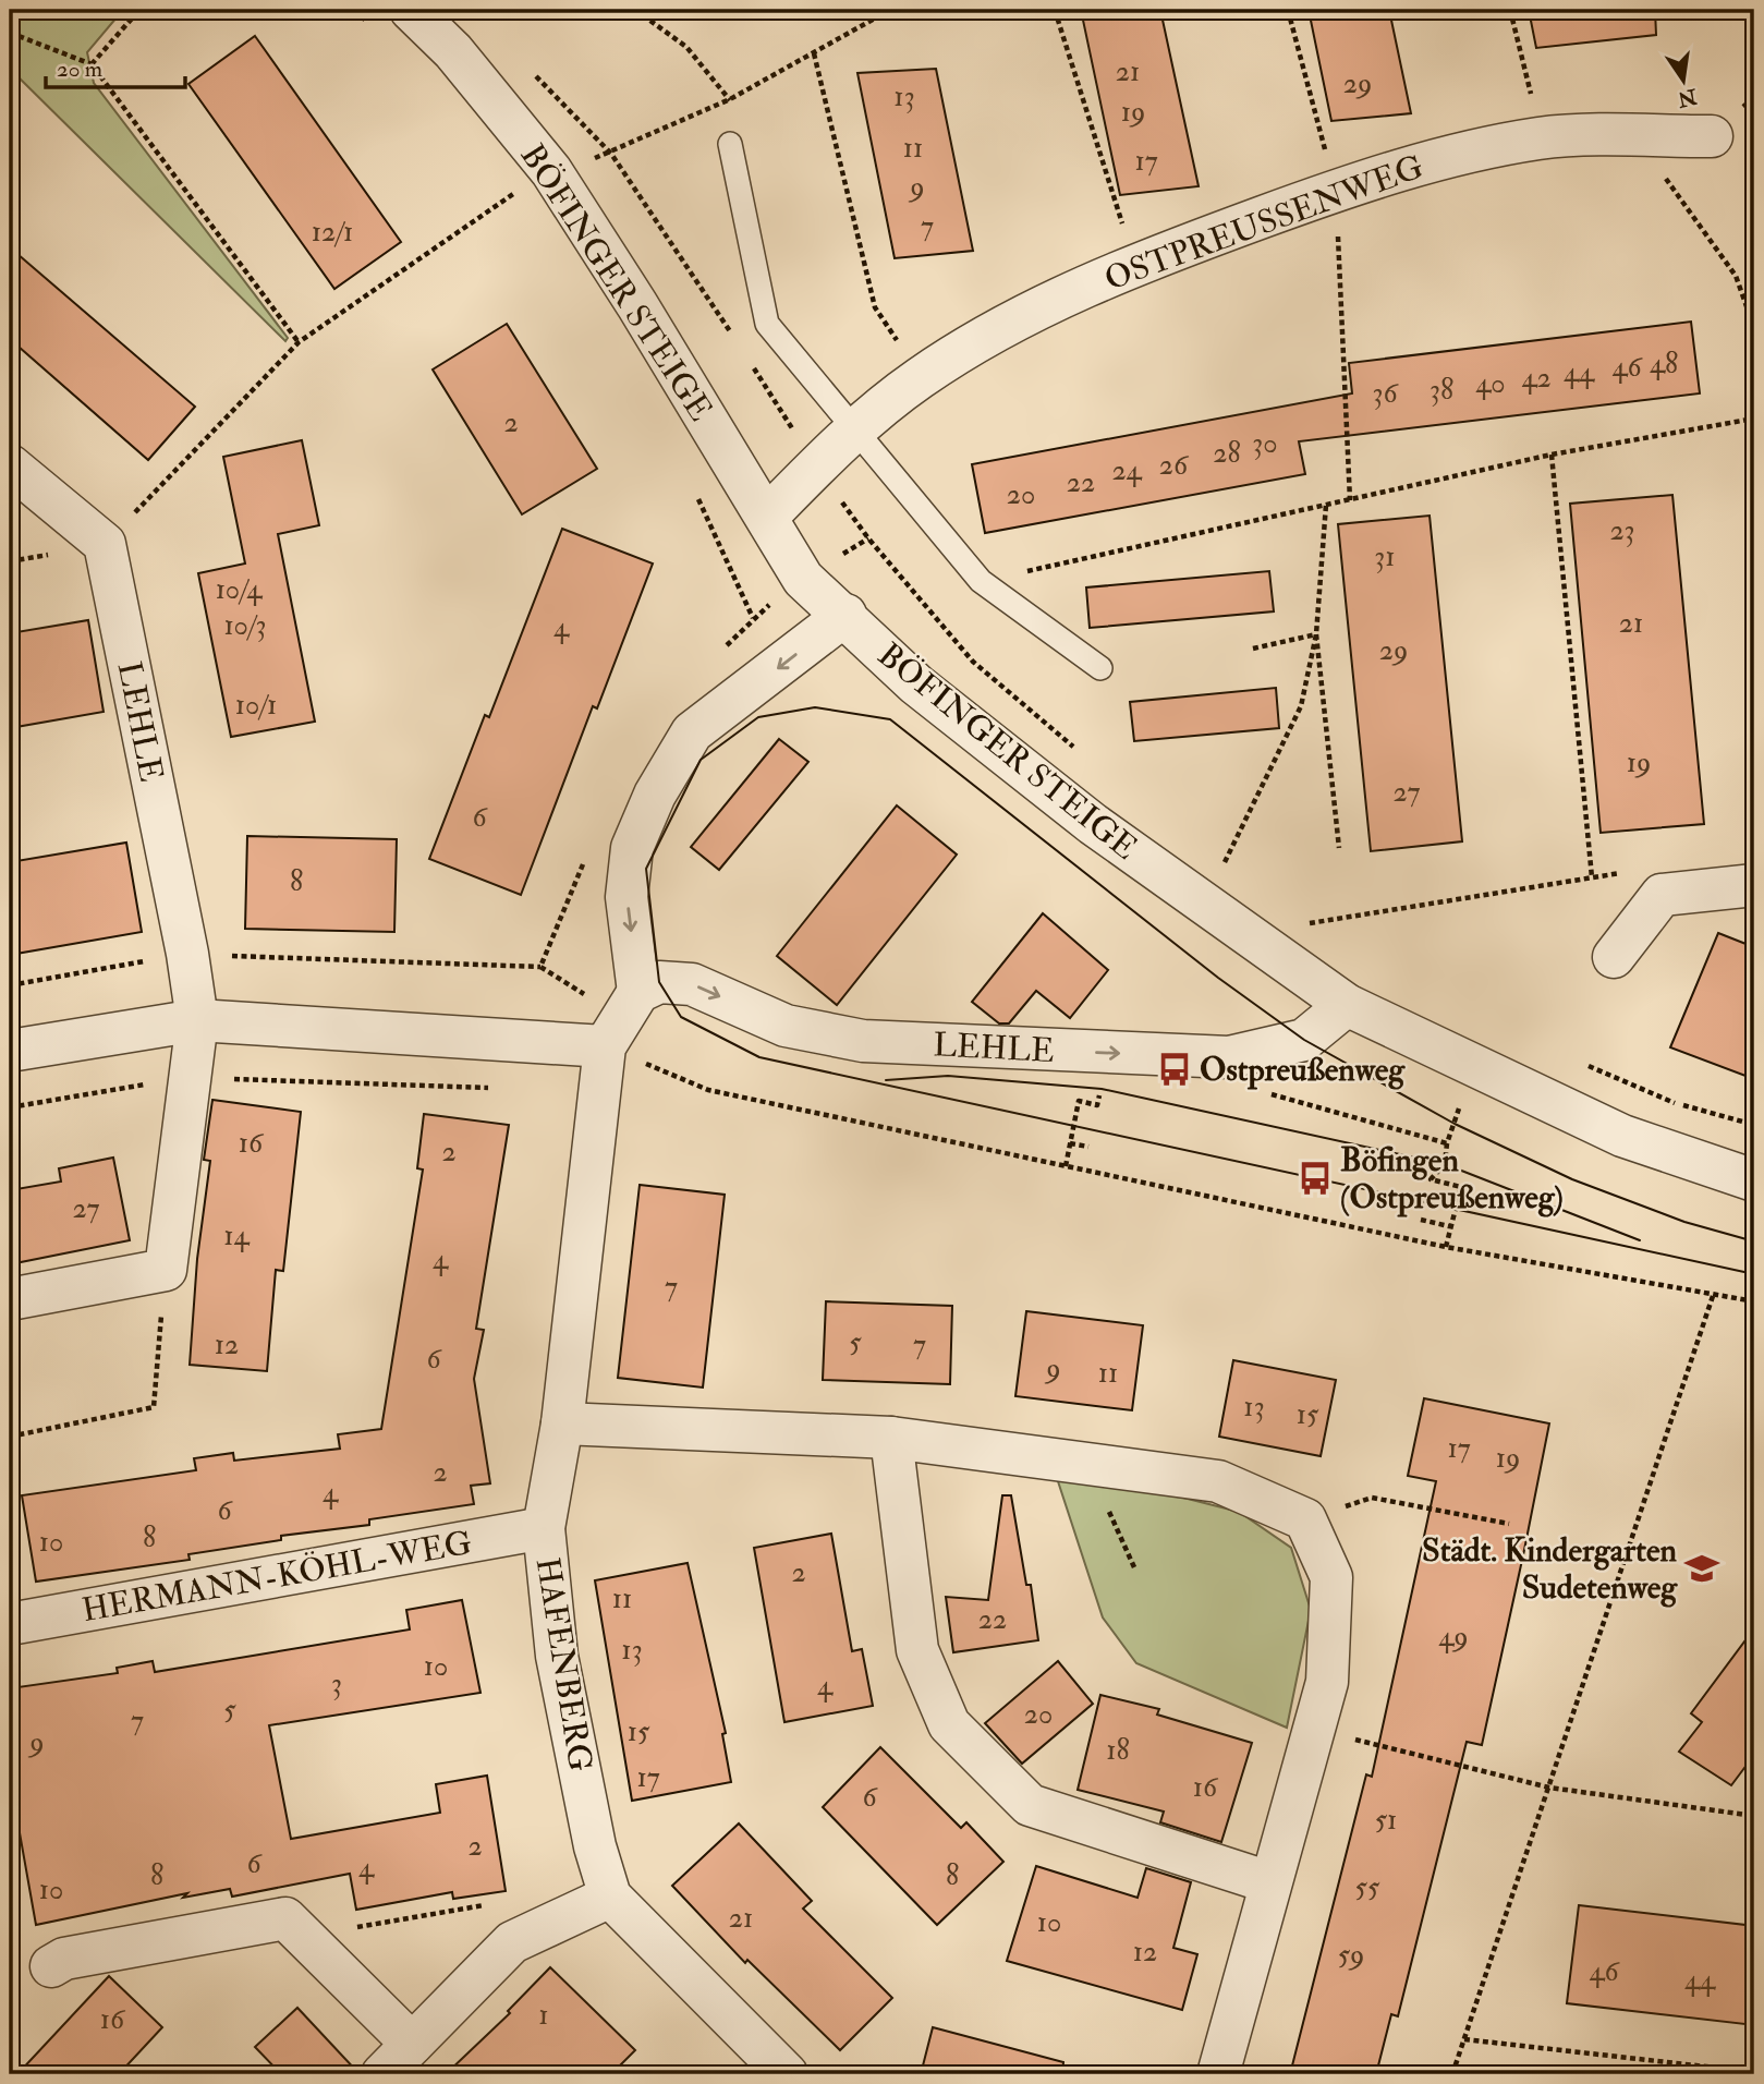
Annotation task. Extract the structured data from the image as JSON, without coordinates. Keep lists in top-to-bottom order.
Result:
{
  "streets": {
    "street": [
      "OSTPREUSSENWEG",
      "BÖFINGER STEIGE",
      "LEHLE",
      "HERMANN-KÖHL-WEG",
      "HAFENBERG"
    ]
  },
  "crossings": [
    ["OSTPREUSSENWEG", "BÖFINGER STEIGE"],
    ["BÖFINGER STEIGE", "LEHLE"],
    ["HERMANN-KÖHL-WEG", "HAFENBERG"]
  ],
  "one_way": ["LEHLE"],
  "places": {
    "bus stop": ["Ostpreußenweg", "Böfingen (Ostpreußenweg)"],
    "school or university": ["Städt. Kindergarten Sudetenweg"]
  },
  "house_numbers": [
    "21",
    "29",
    "13",
    "19",
    "11",
    "17",
    "9",
    "7",
    "12/1",
    "48",
    "46",
    "44",
    "42",
    "40",
    "38",
    "36",
    "2",
    "30",
    "28",
    "26",
    "24",
    "22",
    "20",
    "23",
    "31",
    "10/4",
    "21",
    "10/3",
    "4",
    "29",
    "10/1",
    "19",
    "27",
    "6",
    "8",
    "16",
    "2",
    "27",
    "14",
    "4",
    "7",
    "5",
    "12",
    "7",
    "6",
    "9",
    "11",
    "13",
    "15",
    "17",
    "19",
    "2",
    "4",
    "6",
    "8",
    "10",
    "2",
    "11",
    "22",
    "49",
    "13",
    "10",
    "3",
    "4",
    "5",
    "20",
    "7",
    "15",
    "9",
    "18",
    "17",
    "16",
    "6",
    "51",
    "2",
    "6",
    "4",
    "8",
    "8",
    "55",
    "10",
    "21",
    "10",
    "12",
    "59",
    "46",
    "44",
    "1",
    "16"
  ],
  "scale_bar": "20 m",
  "north": "bottom"
}
